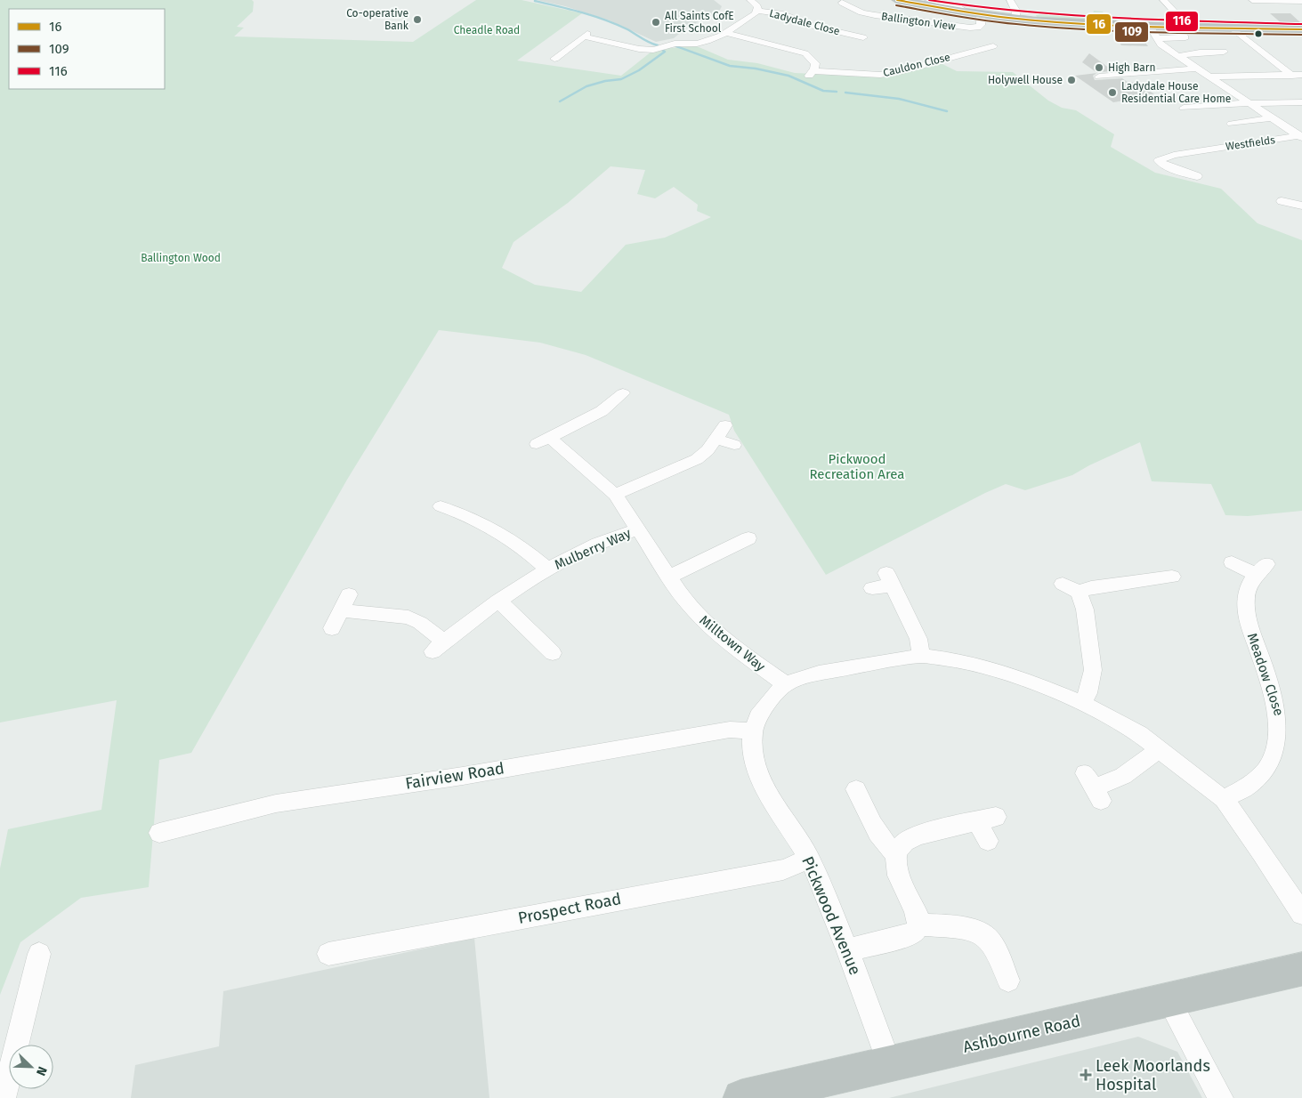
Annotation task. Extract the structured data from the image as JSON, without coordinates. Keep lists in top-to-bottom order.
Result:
{
  "streets": {
    "highway": ["Ashbourne Road"],
    "street": [
      "Ballington View",
      "Ladydale Close",
      "Cauldon Close",
      "Westfields",
      "Mulberry Way",
      "Milltown Way",
      "Meadow Close",
      "Fairview Road",
      "Prospect Road",
      "Pickwood Avenue"
    ]
  },
  "crossings": [
    ["Mulberry Way", "Milltown Way"],
    ["Milltown Way", "Pickwood Avenue"],
    ["Meadow Close", "Pickwood Avenue"],
    ["Fairview Road", "Pickwood Avenue"],
    ["Prospect Road", "Pickwood Avenue"],
    ["Pickwood Avenue", "Ashbourne Road"]
  ],
  "parks": ["Cheadle Road", "Ballington Wood", "Pickwood Recreation Area"],
  "places": {
    "other": [
      "Co-operative Bank",
      "All Saints CofE First School",
      "High Barn",
      "Holywell House",
      "Ladydale House Residential Care Home"
    ],
    "health": ["Leek Moorlands Hospital"]
  },
  "lines": ["transit line 16", "transit line 116", "transit line 109"],
  "legend": ["16", "109", "116"],
  "north": "bottom right"
}
